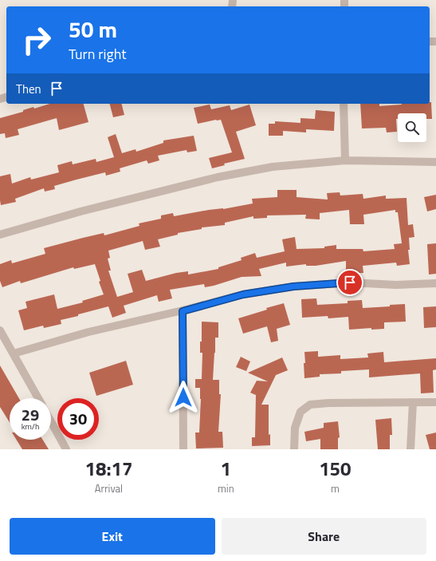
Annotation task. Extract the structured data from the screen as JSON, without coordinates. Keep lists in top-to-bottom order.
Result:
{
  "page": {
    "turn": ["50 m", "Turn right"],
    "then": "Then",
    "speed": "29 km/h",
    "limit": "30",
    "eta": [
      "18:17",
      "Arrival",
      "1",
      "min",
      "150",
      "m"
    ],
    "buttons": ["Exit", "Share"]
  }
}
